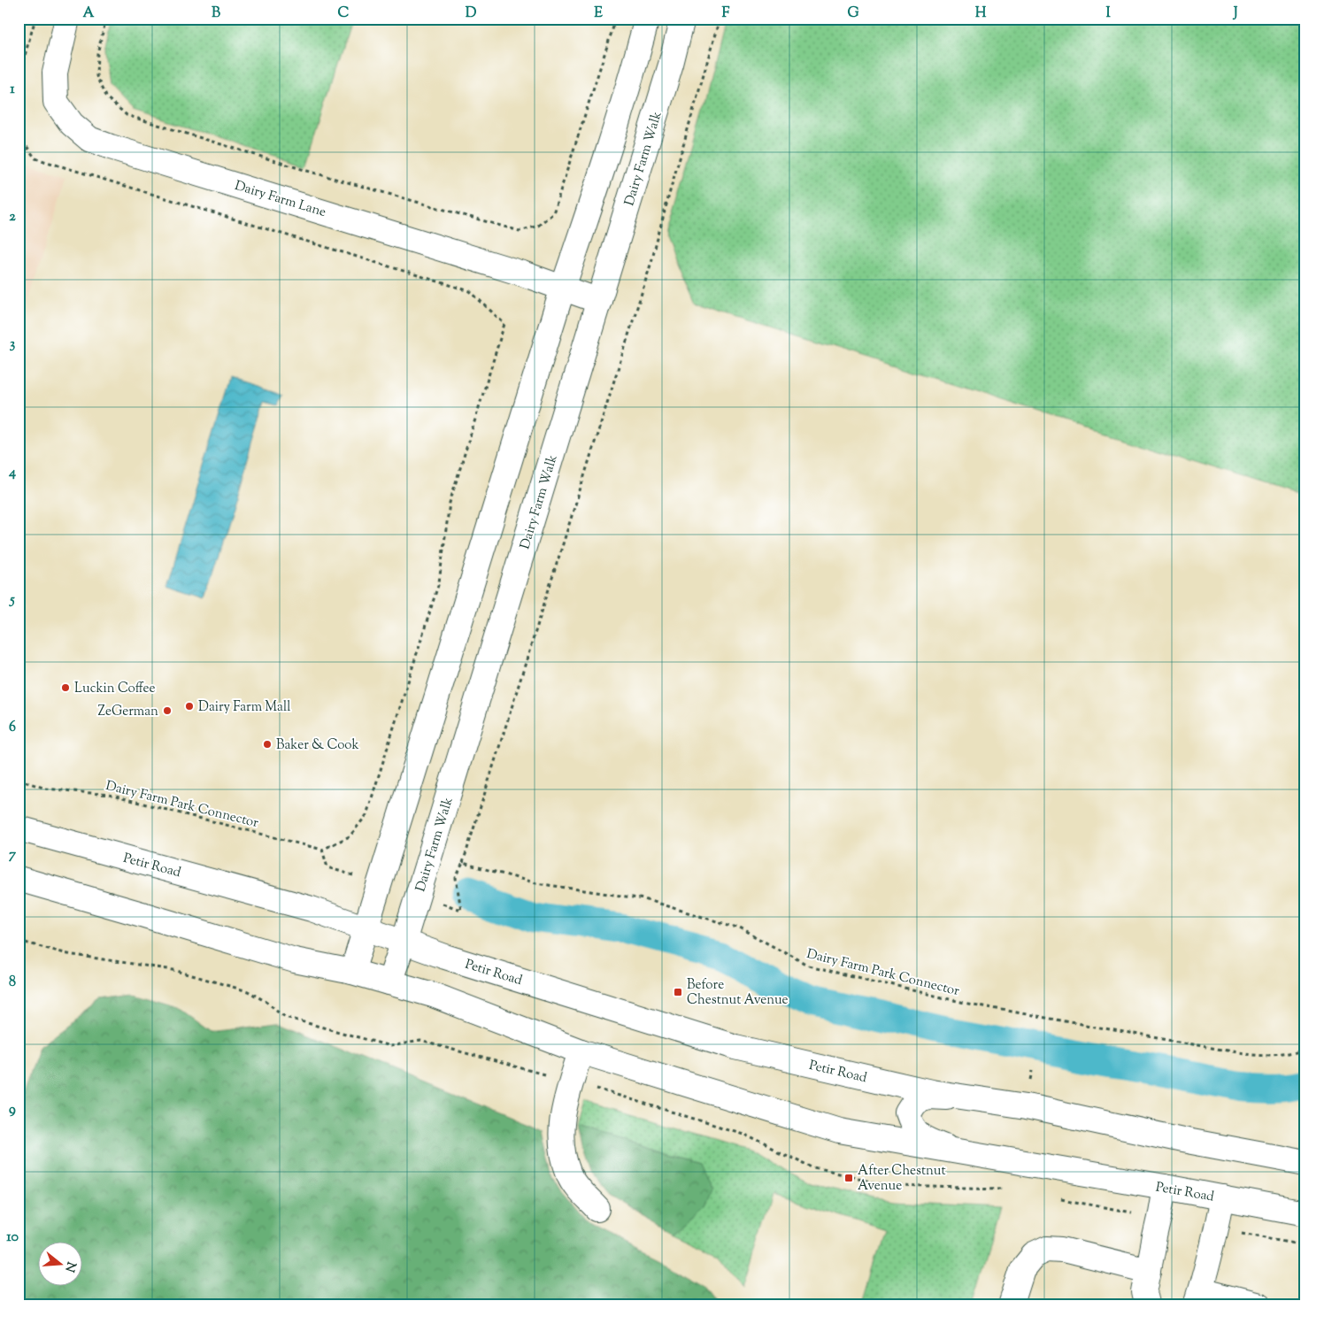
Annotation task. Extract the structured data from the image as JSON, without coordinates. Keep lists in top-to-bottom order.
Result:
{
  "streets": {
    "street": ["Dairy Farm Walk", "Dairy Farm Lane", "Petir Road"],
    "path": ["Dairy Farm Park Connector"]
  },
  "crossings": [
    ["Dairy Farm Walk", "Dairy Farm Lane"],
    ["Dairy Farm Walk", "Petir Road"]
  ],
  "places": {
    "other": [
      "Luckin Coffee",
      "Dairy Farm Mall",
      "ZeGerman",
      "Baker & Cook"
    ],
    "transit": ["Before Chestnut Avenue", "After Chestnut Avenue"]
  },
  "north": "right",
  "grid": {
    "columns": [
      "A",
      "B",
      "C",
      "D",
      "E",
      "F",
      "G",
      "H",
      "I",
      "J"
    ],
    "rows": [
      "1",
      "2",
      "3",
      "4",
      "5",
      "6",
      "7",
      "8",
      "9",
      "10"
    ]
  }
}
